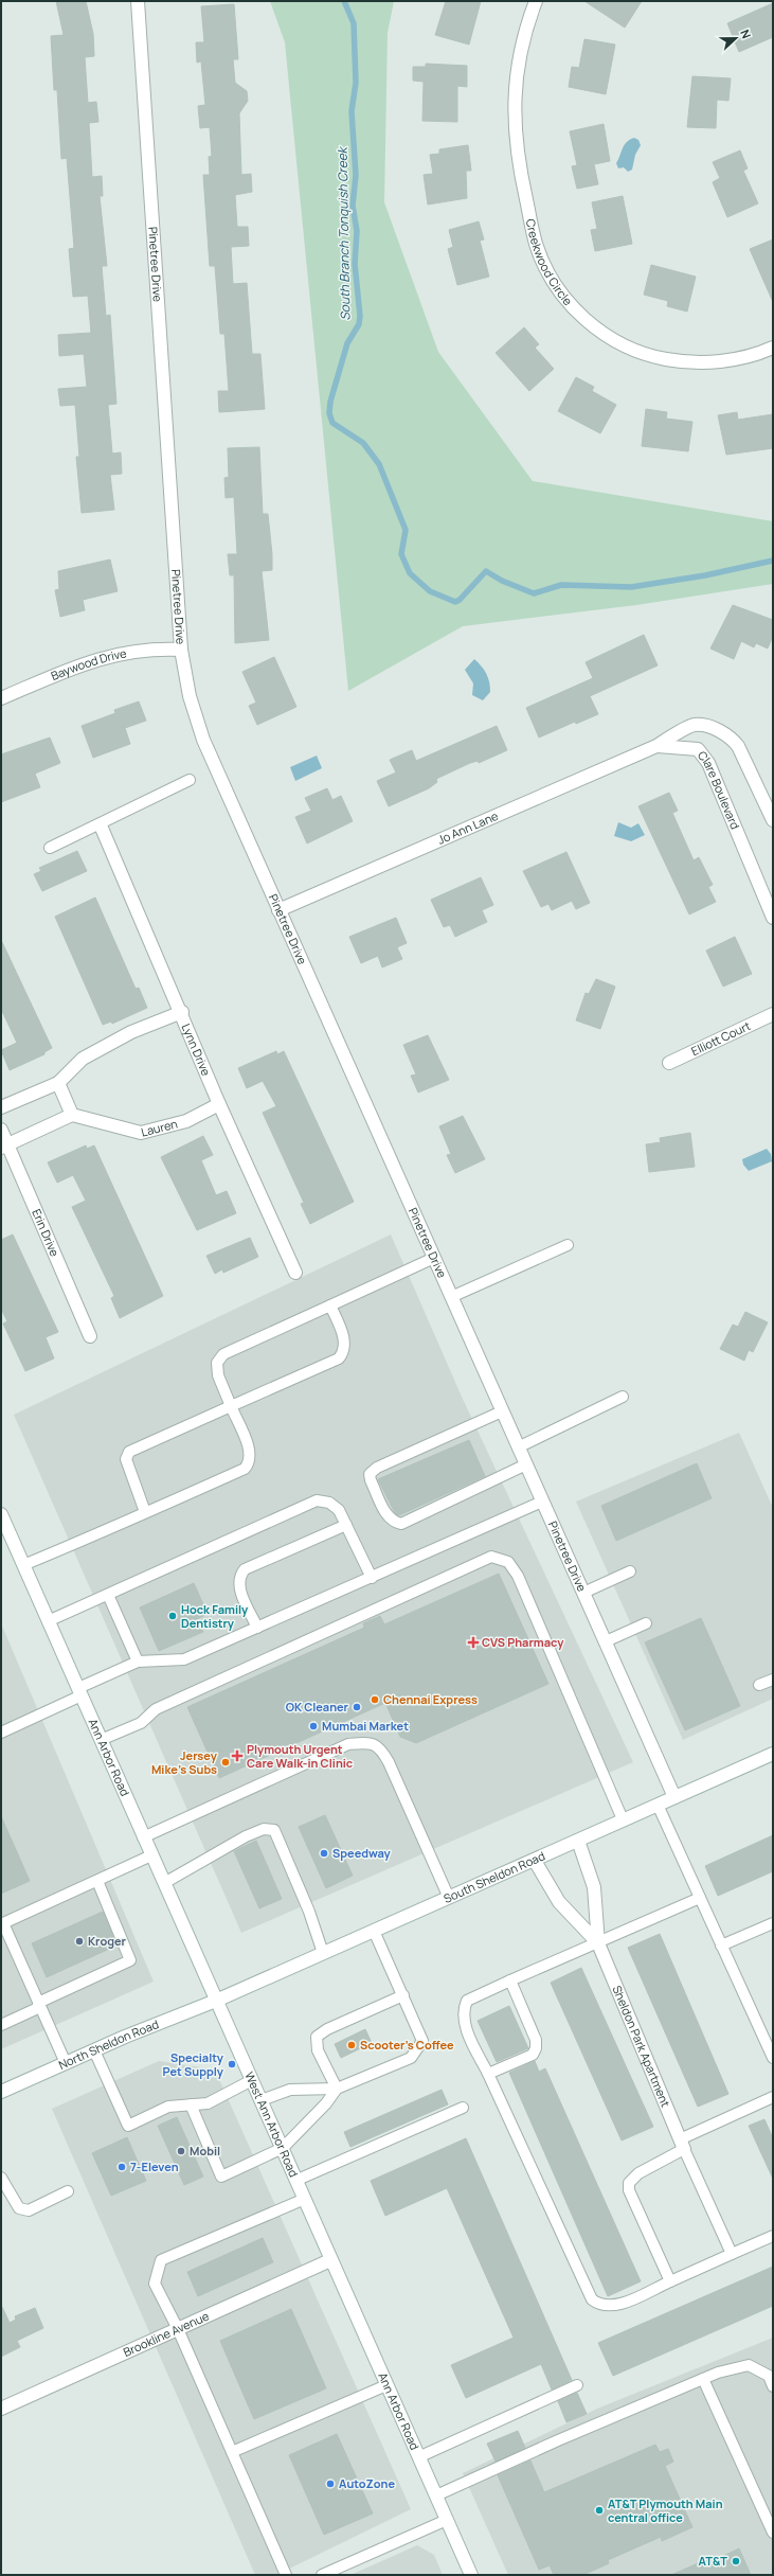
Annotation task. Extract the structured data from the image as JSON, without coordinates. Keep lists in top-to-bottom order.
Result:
{
  "streets": {
    "street": [
      "Creekwood Circle",
      "Pinetree Drive",
      "Baywood Drive",
      "Clare Boulevard",
      "Jo Ann Lane",
      "Elliott Court",
      "Lynn Drive",
      "Lauren",
      "Erin Drive",
      "Ann Arbor Road",
      "South Sheldon Road",
      "North Sheldon Road",
      "Sheldon Park Apartment",
      "West Ann Arbor Road",
      "Brookline Avenue"
    ]
  },
  "crossings": [
    ["Pinetree Drive", "Baywood Drive"],
    ["Pinetree Drive", "Jo Ann Lane"],
    ["Pinetree Drive", "South Sheldon Road"],
    ["Clare Boulevard", "Jo Ann Lane"],
    ["Lynn Drive", "Lauren"],
    ["Ann Arbor Road", "South Sheldon Road"],
    ["Ann Arbor Road", "North Sheldon Road"],
    ["Ann Arbor Road", "West Ann Arbor Road"],
    ["Ann Arbor Road", "Brookline Avenue"],
    ["South Sheldon Road", "North Sheldon Road"],
    ["South Sheldon Road", "Sheldon Park Apartment"],
    ["South Sheldon Road", "West Ann Arbor Road"],
    ["North Sheldon Road", "West Ann Arbor Road"],
    ["West Ann Arbor Road", "Brookline Avenue"]
  ],
  "water": ["South Branch Tonquish Creek"],
  "places": {
    "other": [
      "Hock Family Dentistry",
      "Chennai Express",
      "OK Cleaner",
      "Mumbai Market",
      "Jersey Mike's Subs",
      "Speedway",
      "Kroger",
      "Scooter's Coffee",
      "Specialty Pet Supply",
      "Mobil",
      "7-Eleven",
      "AutoZone",
      "AT&T Plymouth Main central office",
      "AT&T"
    ],
    "health": ["CVS Pharmacy", "Plymouth Urgent Care Walk-in Clinic"]
  },
  "north": "right"
}
